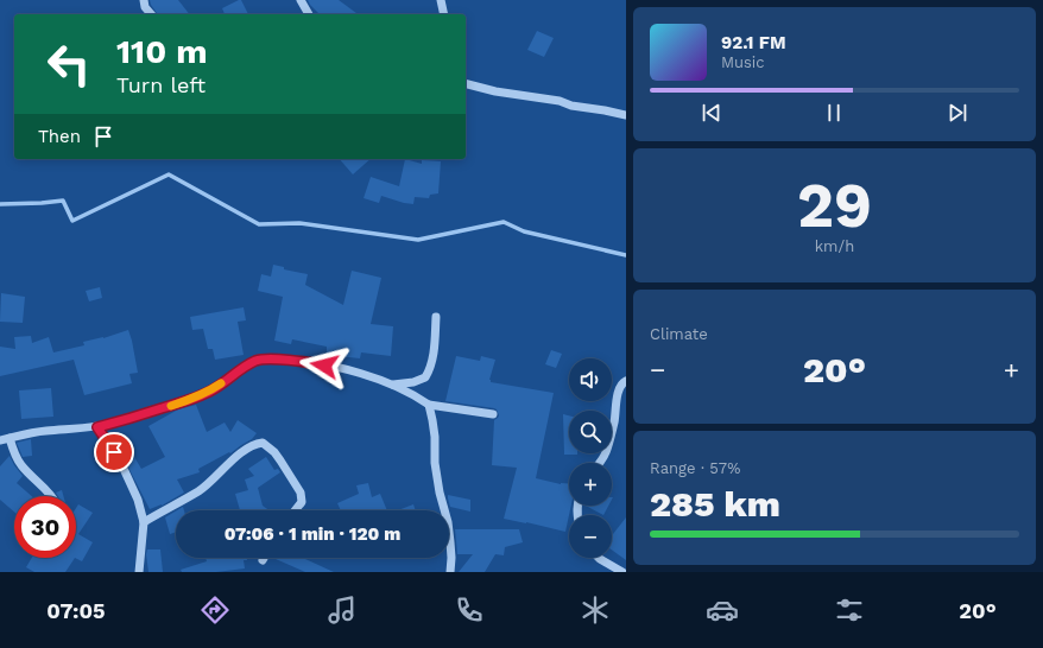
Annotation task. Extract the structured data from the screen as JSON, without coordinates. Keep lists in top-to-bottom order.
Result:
{
  "page": {
    "turn": ["110 m", "Turn left"],
    "song": ["92.1 FM", "Music"],
    "then": "Then",
    "tile": [
      ["29", "km/h"],
      "Climate",
      ["Range · 57%", "285 km"]
    ],
    "heat": ["−", "20°", "+"],
    "map_buttons": ["+", "−"],
    "limit": "30",
    "trip": "07:06 · 1 min · 120 m",
    "tabs": ["07:05", "20°"]
  }
}
